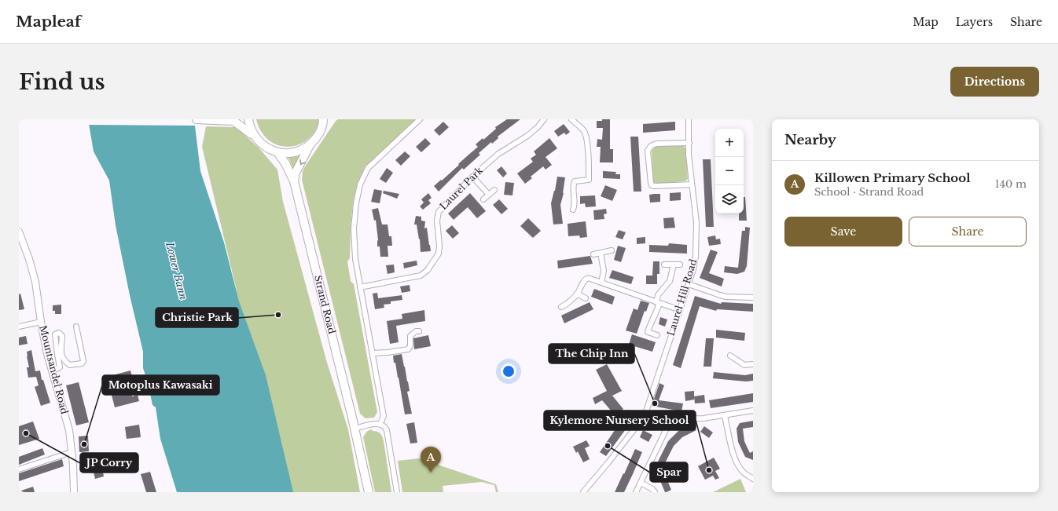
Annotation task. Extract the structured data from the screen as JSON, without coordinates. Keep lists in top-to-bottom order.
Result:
{
  "streets": {
    "main road": ["Strand Road"],
    "street": ["Laurel Park", "Laurel Hill Road", "Mountsandel Road"]
  },
  "water": ["Lower Bann"],
  "places": [
    "Christie Park",
    "The Chip Inn",
    "JP Corry",
    "Motoplus Kawasaki",
    "Spar",
    "Kylemore Nursery School"
  ],
  "page": {
    "header": "Mapleaf",
    "nav": ["Map", "Layers", "Share"],
    "buttons": [
      "Directions",
      ["Save", "Share"]
    ],
    "title": "Find us",
    "heading": "Nearby",
    "map_buttons": ["+", "−"],
    "list": [
      {
        "mark": "A",
        "name": "Killowen Primary School",
        "note": "School · Strand Road",
        "value": "140 m"
      }
    ],
    "pins": "A"
  }
}
